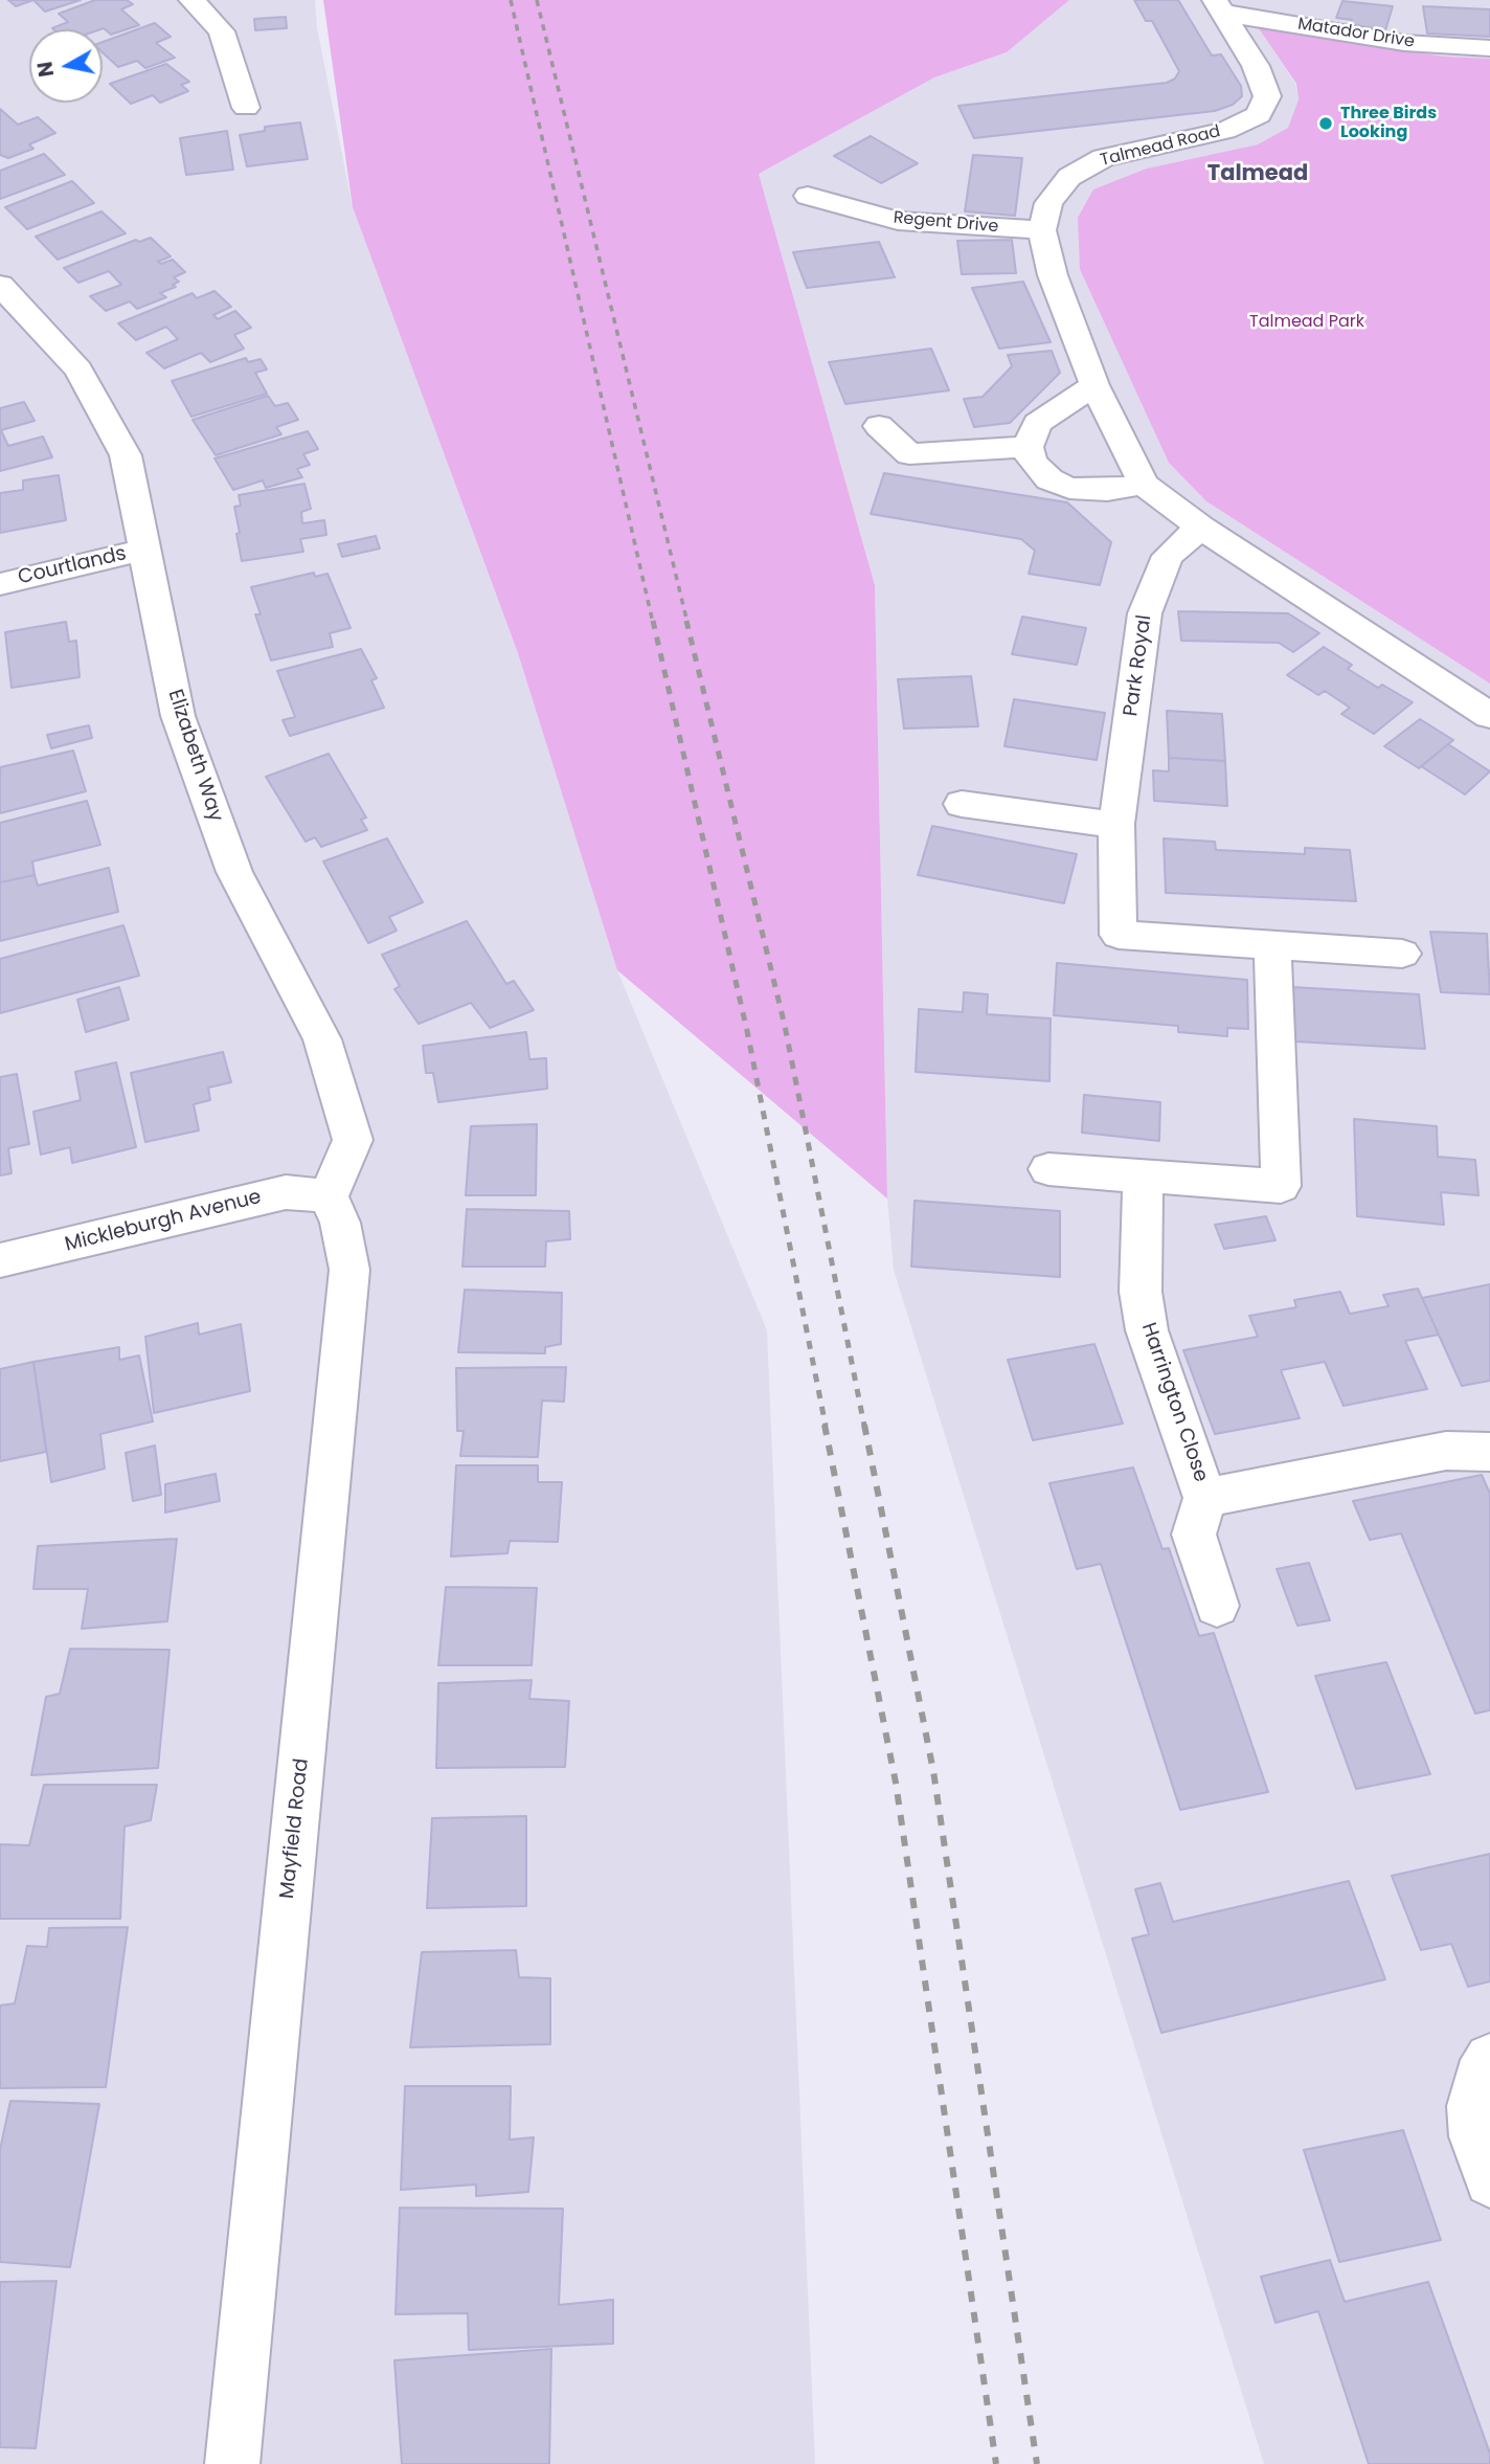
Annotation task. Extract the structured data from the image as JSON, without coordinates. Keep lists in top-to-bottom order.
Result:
{
  "streets": {
    "street": [
      "Matador Drive",
      "Talmead Road",
      "Regent Drive",
      "Courtlands",
      "Park Royal",
      "Elizabeth Way",
      "Mickleburgh Avenue",
      "Harrington Close",
      "Mayfield Road"
    ]
  },
  "crossings": [
    ["Matador Drive", "Talmead Road"],
    ["Talmead Road", "Regent Drive"],
    ["Courtlands", "Elizabeth Way"],
    ["Elizabeth Way", "Mickleburgh Avenue"],
    ["Elizabeth Way", "Mayfield Road"],
    ["Mickleburgh Avenue", "Mayfield Road"]
  ],
  "districts": ["Talmead"],
  "parks": ["Talmead Park"],
  "places": ["Three Birds Looking"],
  "north": "left"
}
